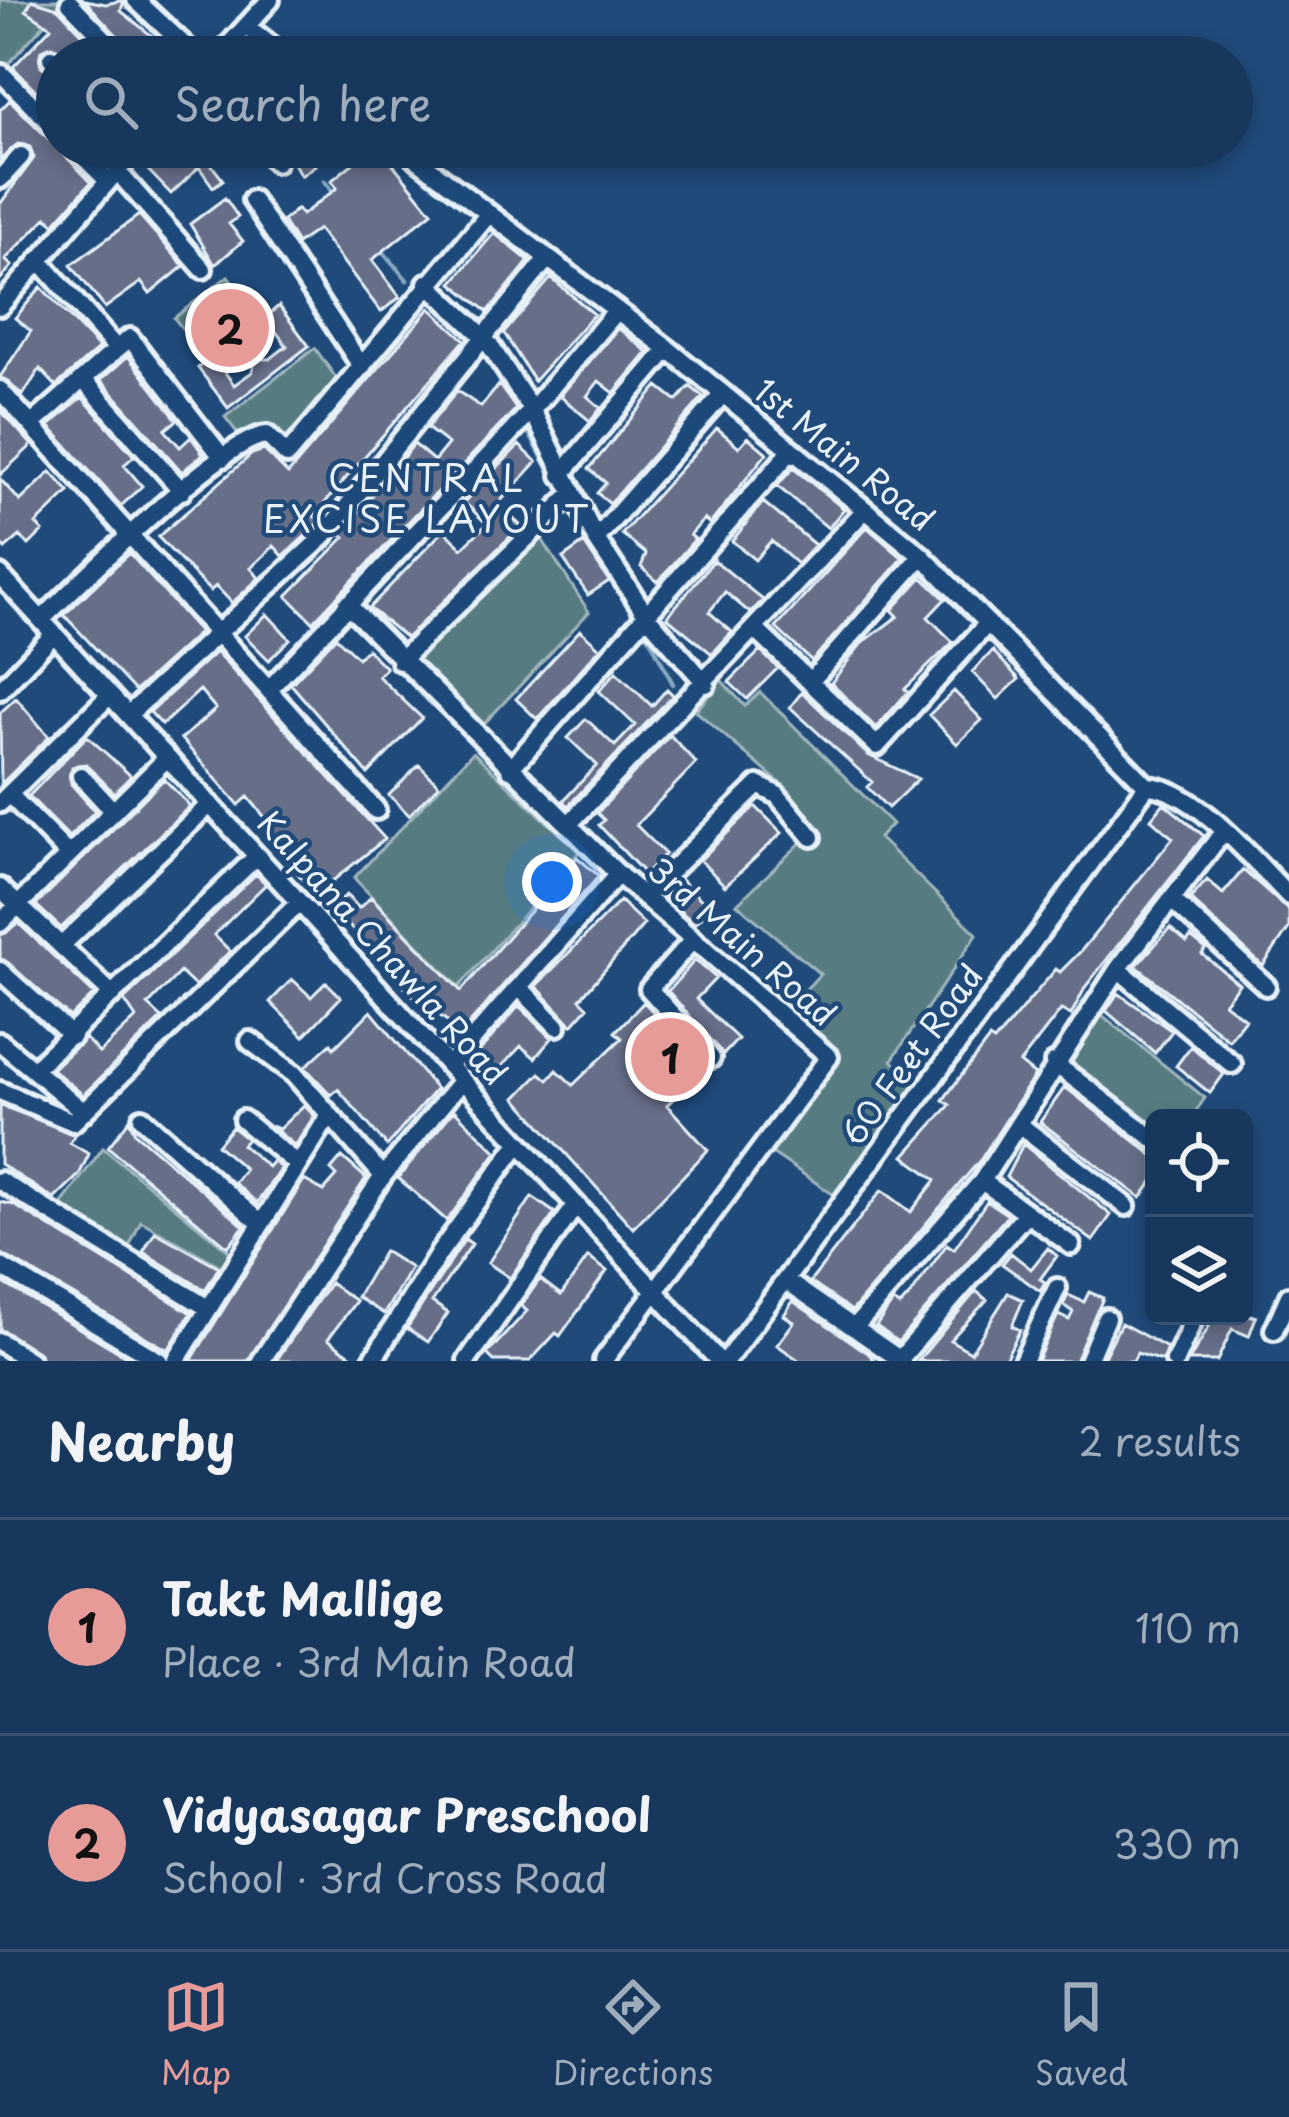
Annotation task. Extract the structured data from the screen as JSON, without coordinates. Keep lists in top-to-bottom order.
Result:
{
  "streets": {
    "street": [
      "1st Main Road",
      "3rd Main Road",
      "Kalpana Chawla Road",
      "60 Feet Road"
    ]
  },
  "crossings": [
    ["1st Main Road", "60 Feet Road"],
    ["3rd Main Road", "Kalpana Chawla Road"],
    ["Kalpana Chawla Road", "60 Feet Road"]
  ],
  "districts": ["CENTRAL EXCISE LAYOUT"],
  "page": {
    "search": "Search here",
    "pins": ["2", "1"],
    "heading": ["Nearby", "2 results"],
    "list": [
      {
        "mark": "1",
        "name": "Takt Mallige",
        "note": "Place · 3rd Main Road",
        "value": "110 m"
      },
      {
        "mark": "2",
        "name": "Vidyasagar Preschool",
        "note": "School · 3rd Cross Road",
        "value": "330 m"
      }
    ],
    "nav": ["Map", "Directions", "Saved"]
  }
}
